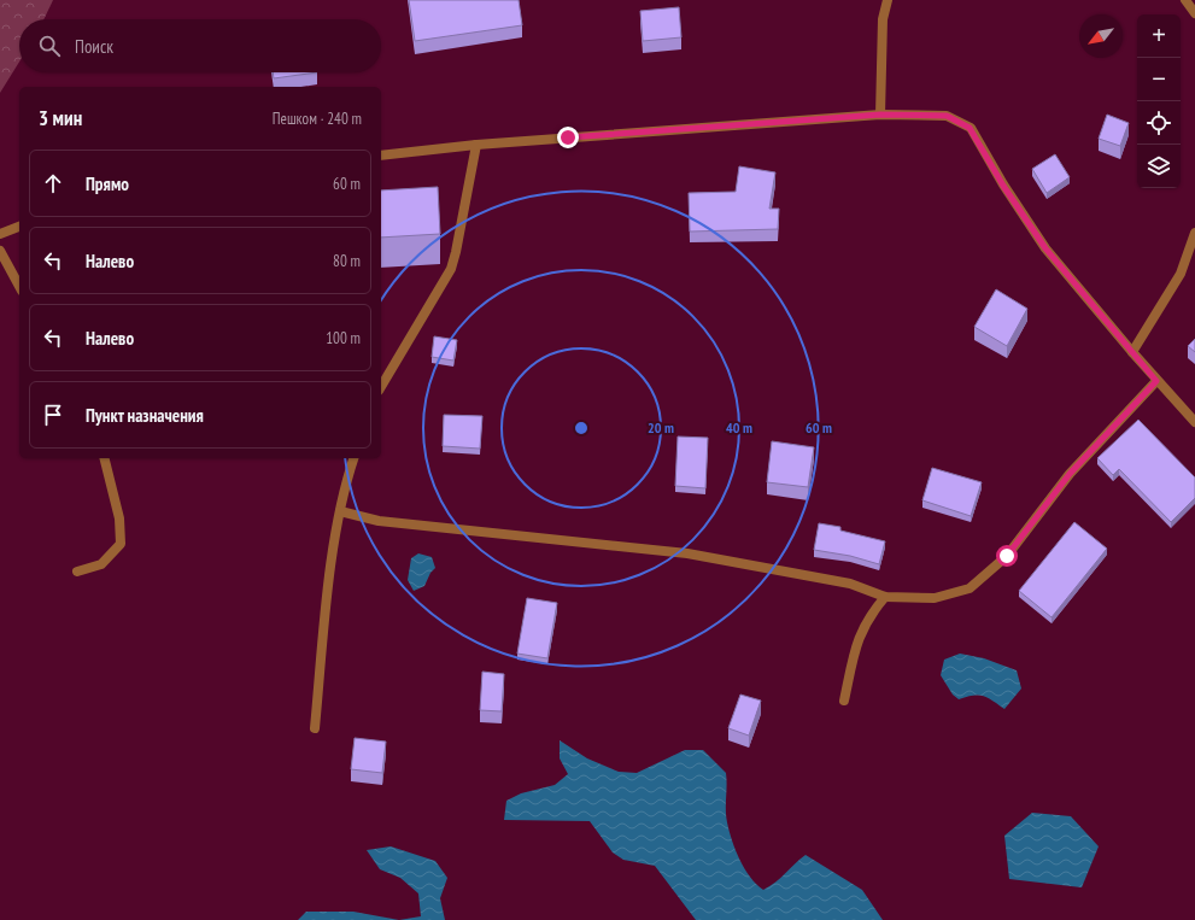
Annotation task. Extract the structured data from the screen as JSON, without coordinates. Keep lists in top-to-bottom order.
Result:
{
  "north": "bottom left",
  "page": {
    "map_buttons": ["+", "−"],
    "search": "Поиск",
    "heading": ["3 мин", "Пешком · 240 m"],
    "list": [
      ["Прямо", "60 m"],
      ["Налево", "80 m"],
      ["Налево", "100 m"],
      "Пункт назначения"
    ]
  },
  "rings": ["20 m", "40 m", "60 m"]
}
